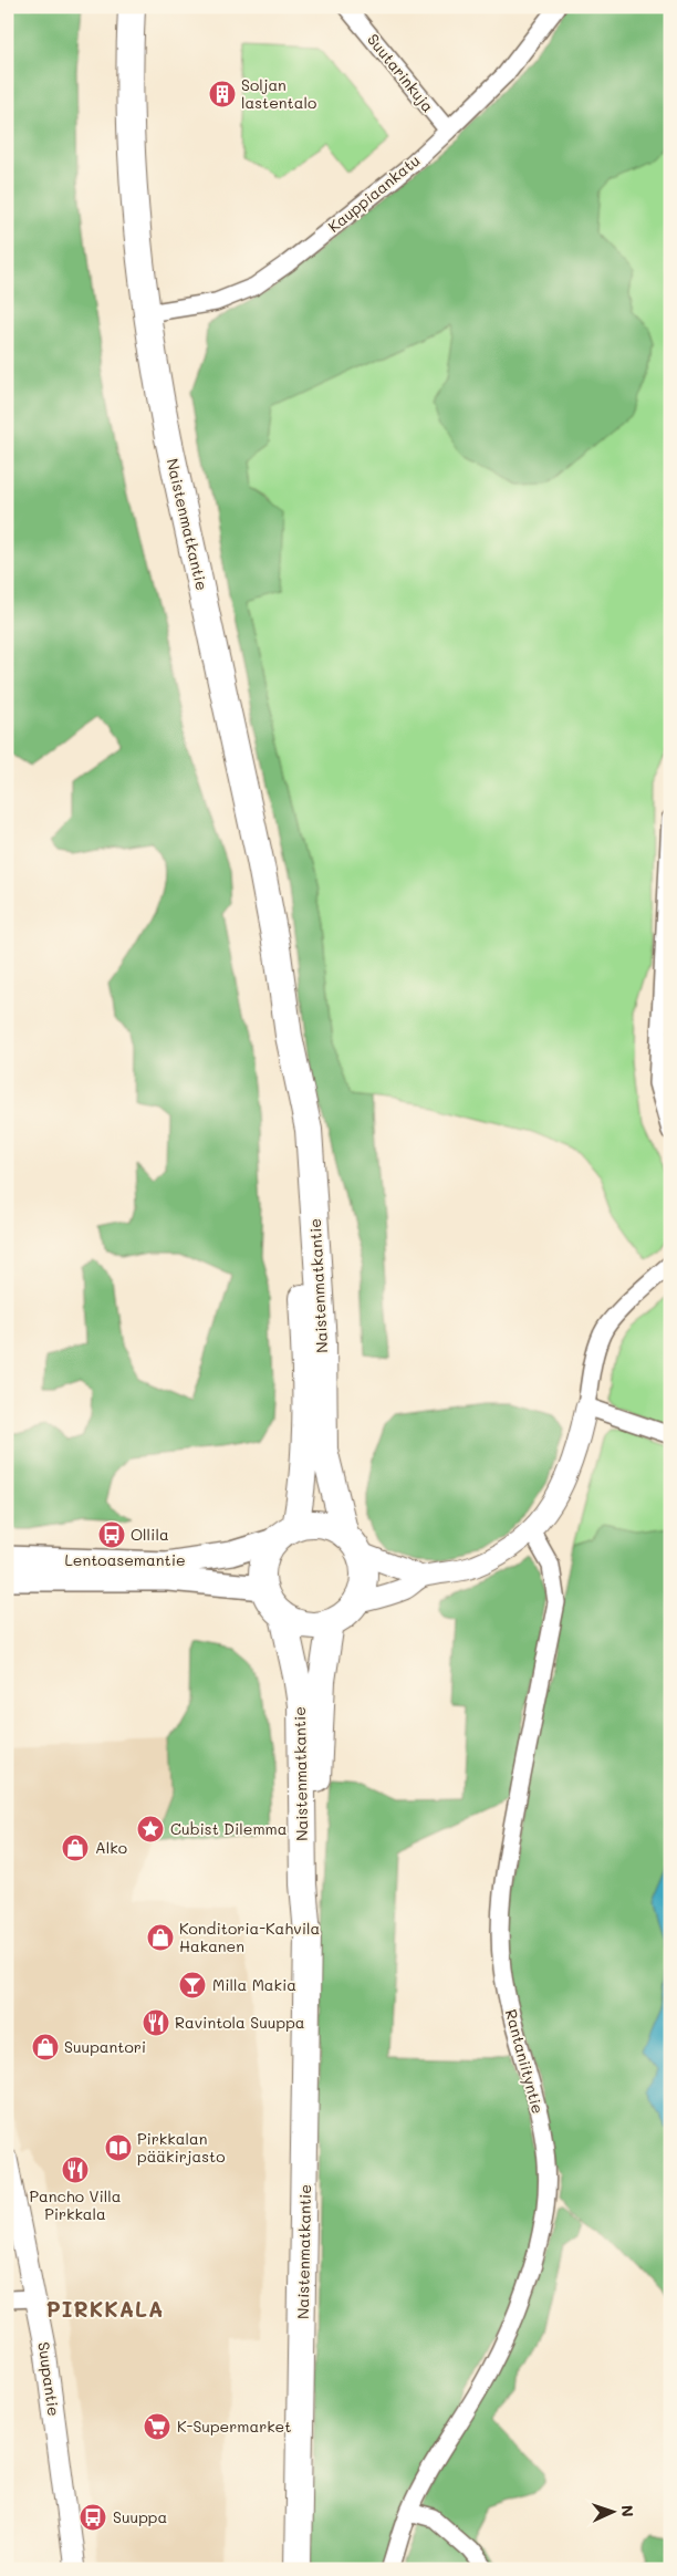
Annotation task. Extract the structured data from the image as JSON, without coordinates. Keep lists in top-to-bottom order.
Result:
{
  "streets": {
    "main road": ["Naistenmatkantie", "Lentoasemantie"],
    "street": [
      "Suutarinkuja",
      "Kauppiaankatu",
      "Rantaniityntie",
      "Suupantie"
    ]
  },
  "crossings": [
    ["Suutarinkuja", "Kauppiaankatu"],
    ["Kauppiaankatu", "Naistenmatkantie"],
    ["Naistenmatkantie", "Lentoasemantie"]
  ],
  "districts": ["PIRKKALA"],
  "places": {
    "building": ["Soljan lastentalo"],
    "bus stop": ["Ollila", "Suuppa"],
    "place": ["Cubist Dilemma"],
    "shop": ["Alko", "Konditoria-Kahvila Hakanen", "Suupantori"],
    "bar": ["Milla Makia"],
    "restaurant": ["Ravintola Suuppa", "Pancho Villa Pirkkala"],
    "library": ["Pirkkalan pääkirjasto"],
    "supermarket": ["K-Supermarket"]
  },
  "north": "right"
}
